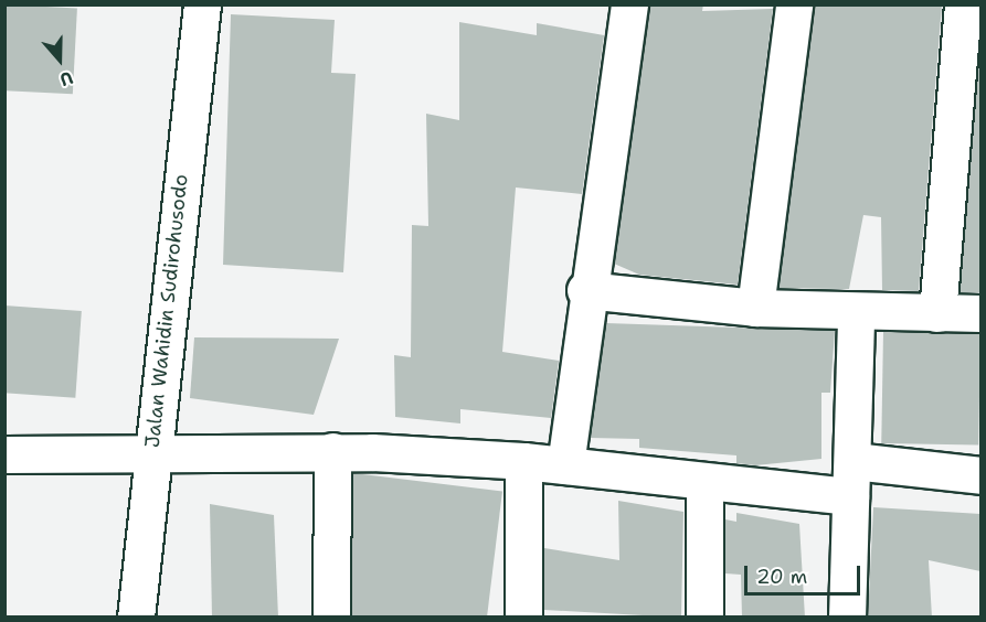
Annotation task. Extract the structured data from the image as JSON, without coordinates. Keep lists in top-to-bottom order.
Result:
{
  "streets": {
    "main road": ["Jalan Wahidin Sudirohusodo"]
  },
  "scale_bar": "20 m",
  "north": "bottom"
}
